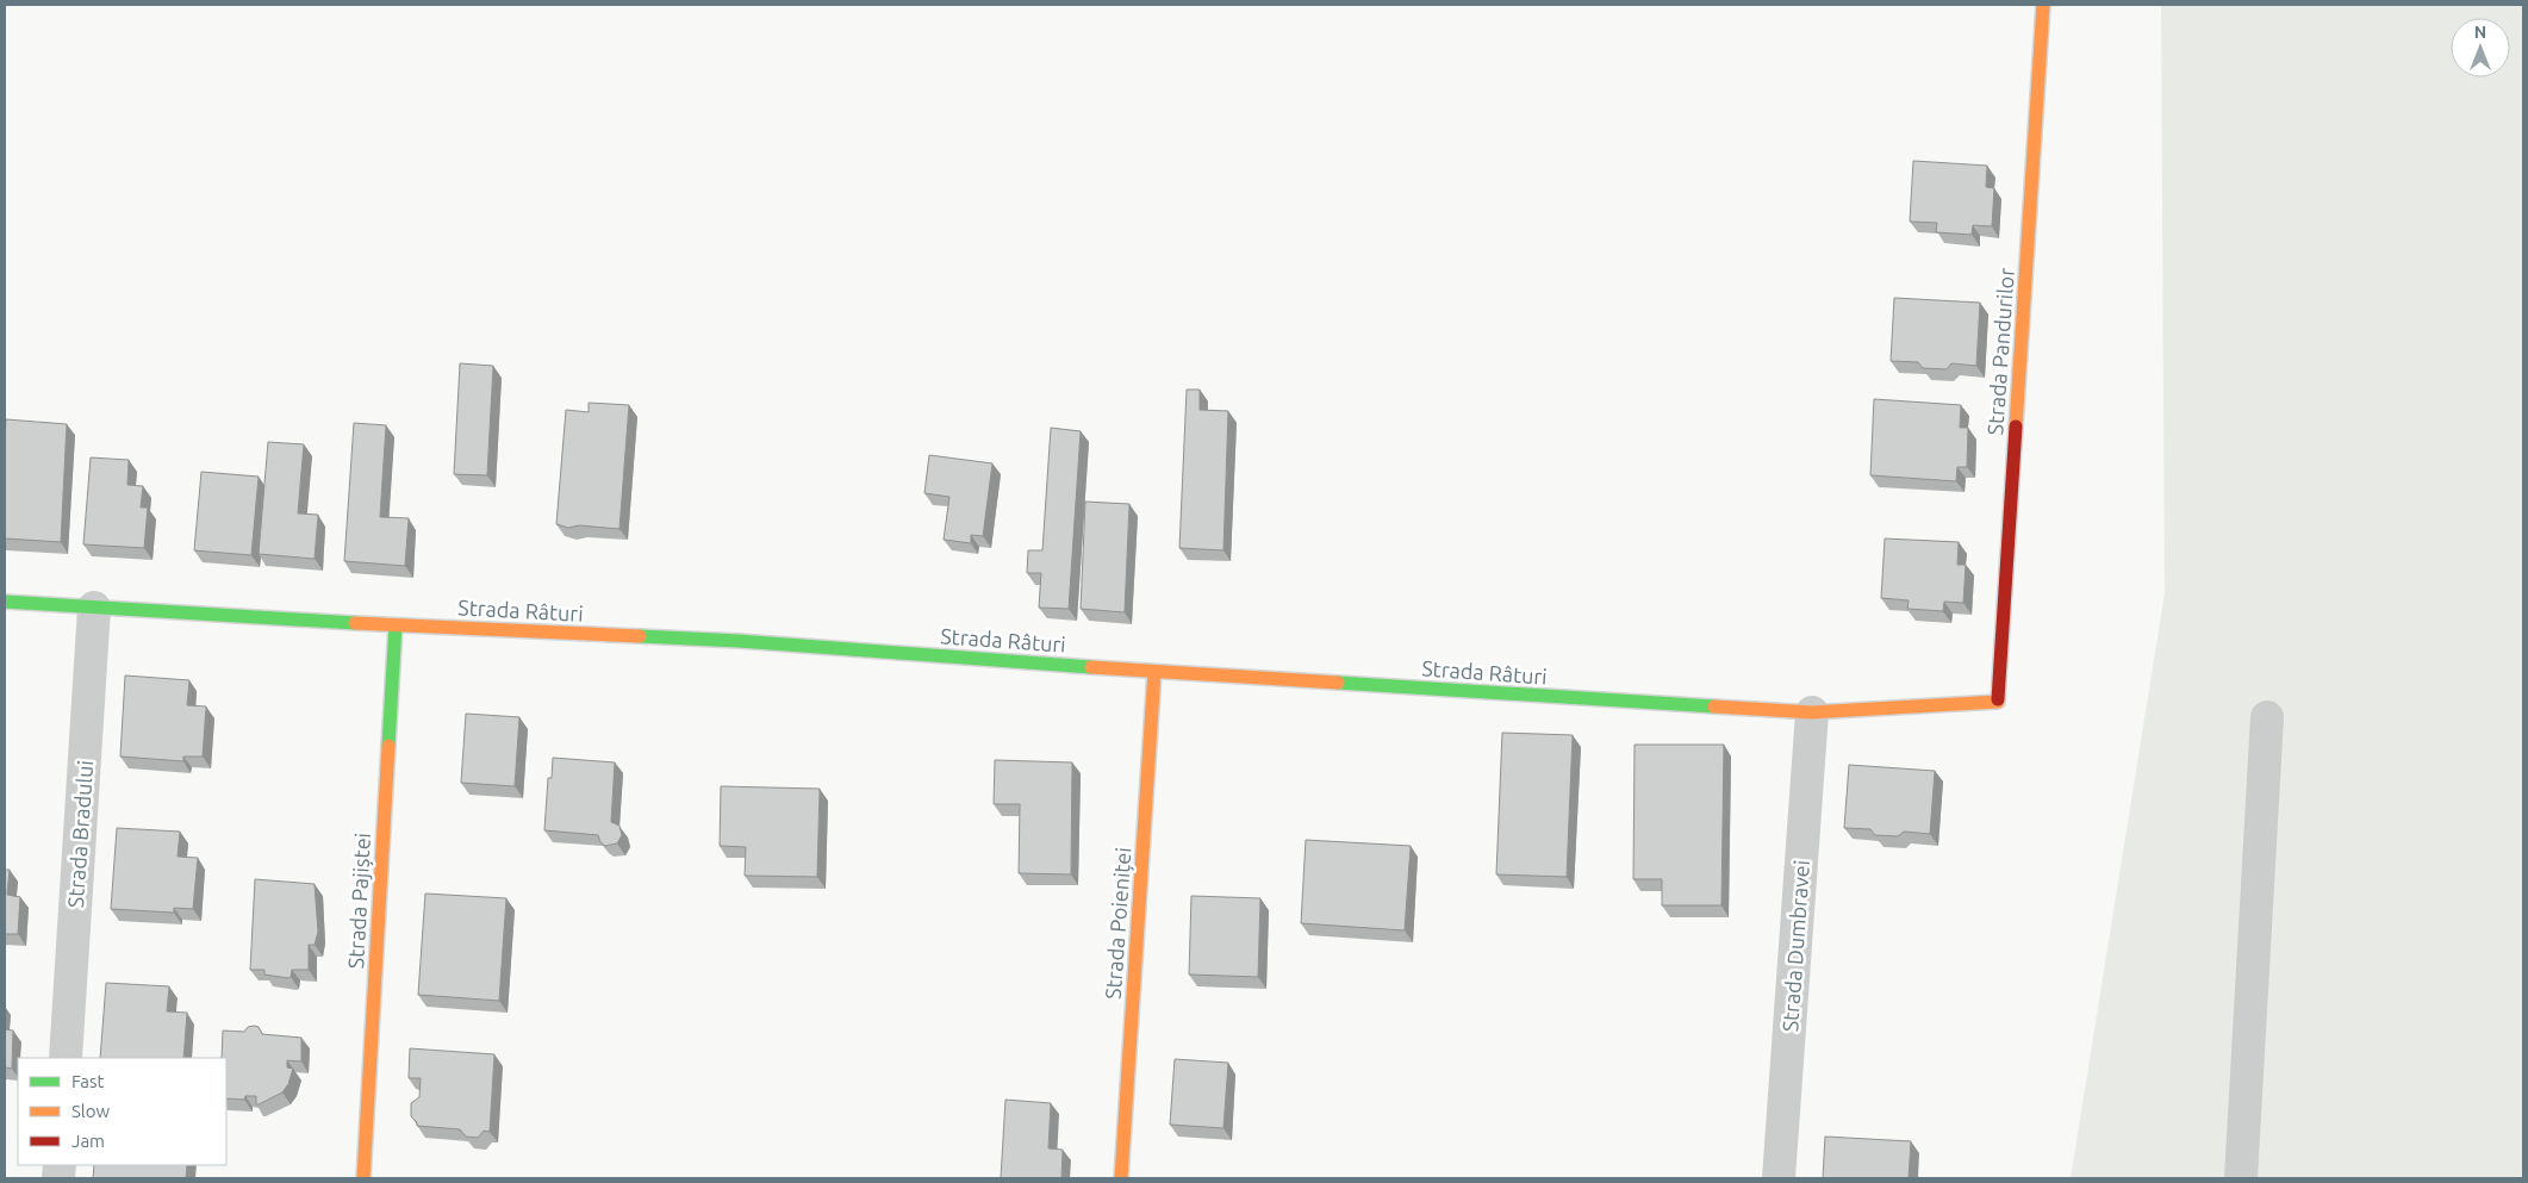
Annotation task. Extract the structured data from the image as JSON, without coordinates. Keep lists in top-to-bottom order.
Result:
{
  "streets": {
    "street": [
      "Strada Pandurilor",
      "Strada Râturi",
      "Strada Bradului",
      "Strada Pajiștei",
      "Strada Poieniței",
      "Strada Dumbravei"
    ]
  },
  "crossings": [
    ["Strada Pandurilor", "Strada Râturi"],
    ["Strada Râturi", "Strada Bradului"],
    ["Strada Râturi", "Strada Pajiștei"],
    ["Strada Râturi", "Strada Poieniței"],
    ["Strada Râturi", "Strada Dumbravei"]
  ],
  "legend": ["Fast", "Slow", "Jam"],
  "north": "top"
}
